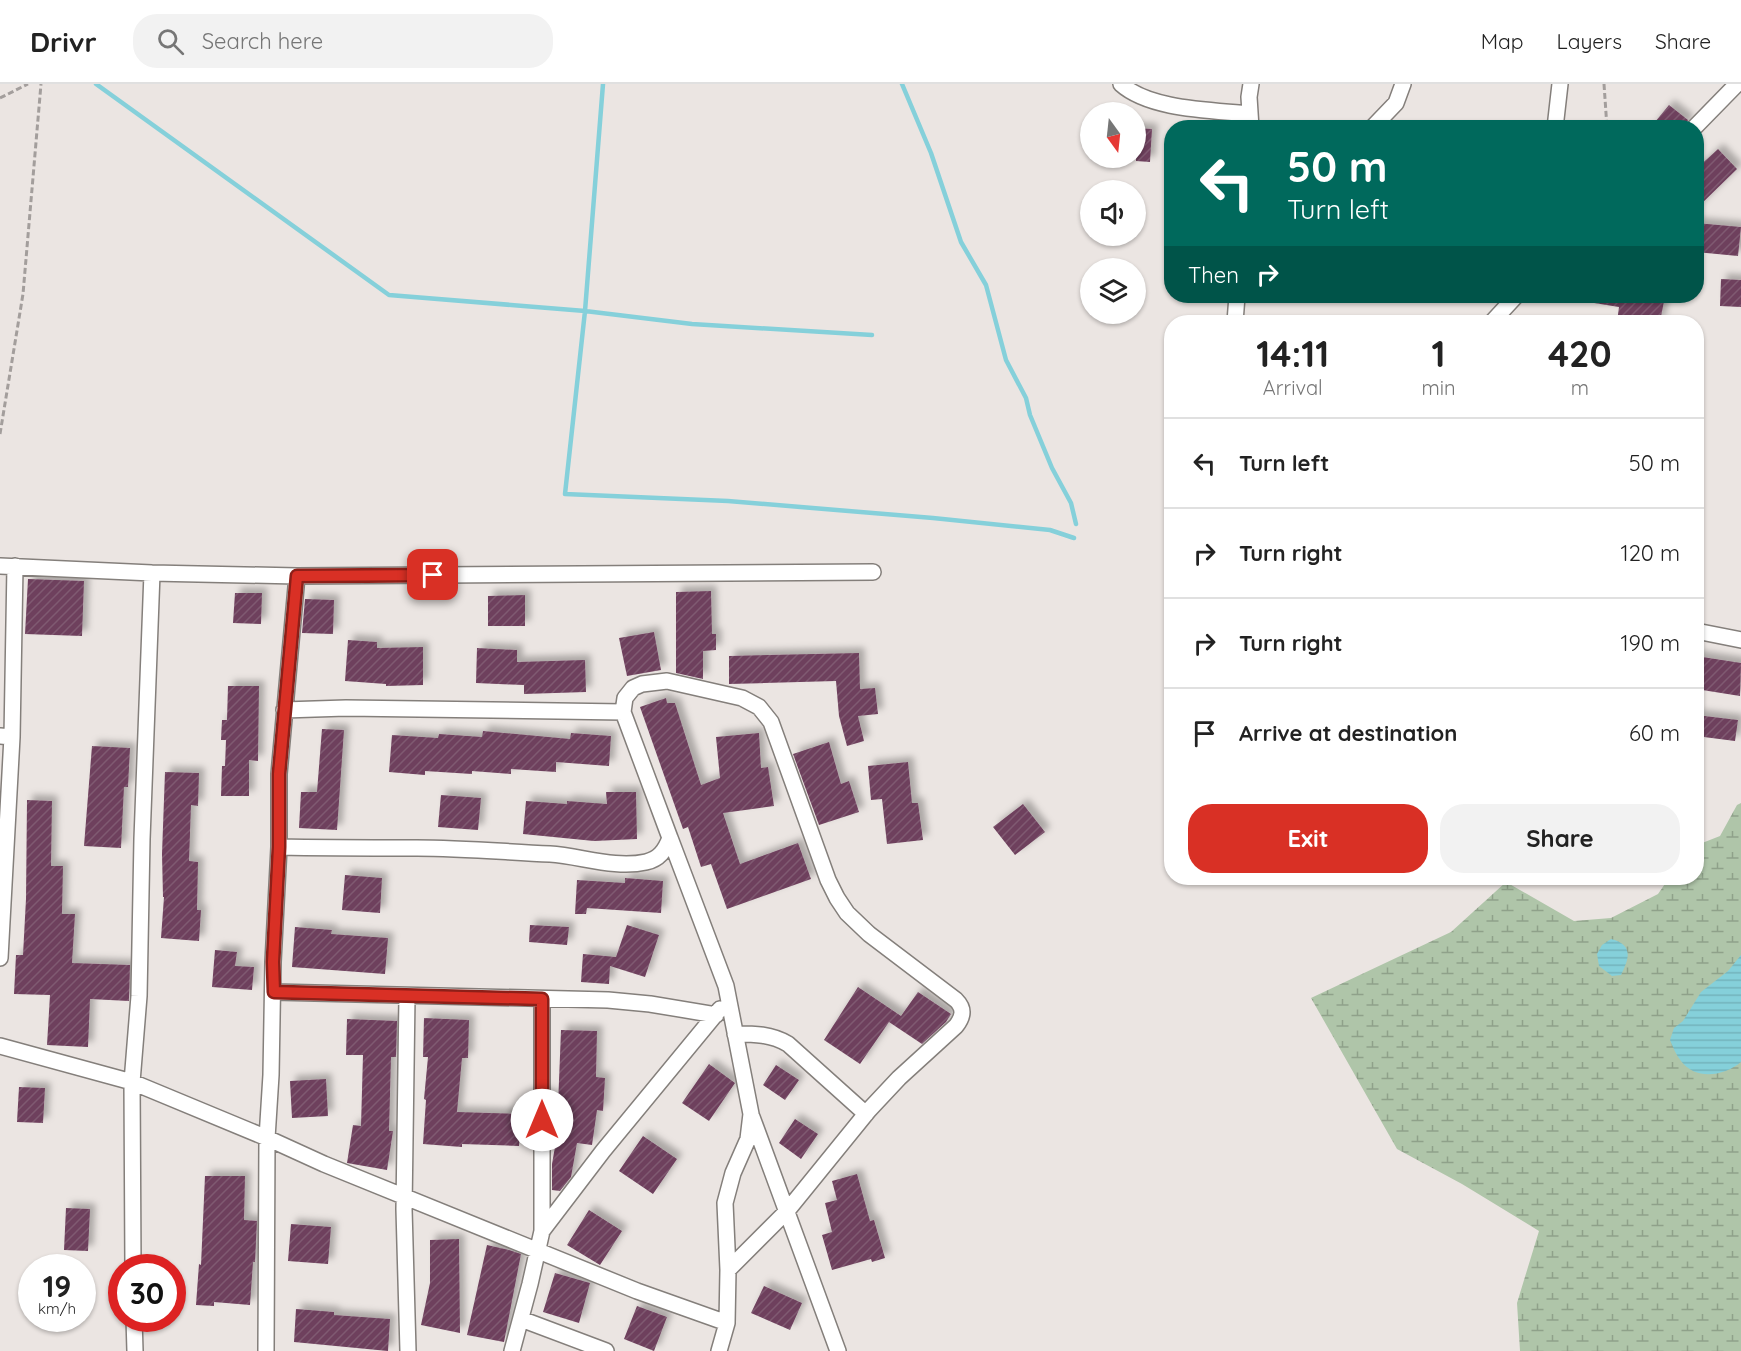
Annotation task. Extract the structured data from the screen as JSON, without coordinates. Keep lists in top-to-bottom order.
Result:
{
  "north": "bottom",
  "page": {
    "header": "Drivr",
    "search": "Search here",
    "nav": ["Map", "Layers", "Share"],
    "turn": ["50 m", "Turn left"],
    "then": "Then",
    "eta": [
      "14:11",
      "Arrival",
      "1",
      "min",
      "420",
      "m"
    ],
    "list": [
      {
        "name": "Turn left",
        "value": "50 m"
      },
      {
        "name": "Turn right",
        "value": "120 m"
      },
      {
        "name": "Turn right",
        "value": "190 m"
      },
      {
        "name": "Arrive at destination",
        "value": "60 m"
      }
    ],
    "buttons": ["Exit", "Share"],
    "speed": "19 km/h",
    "limit": "30"
  }
}
